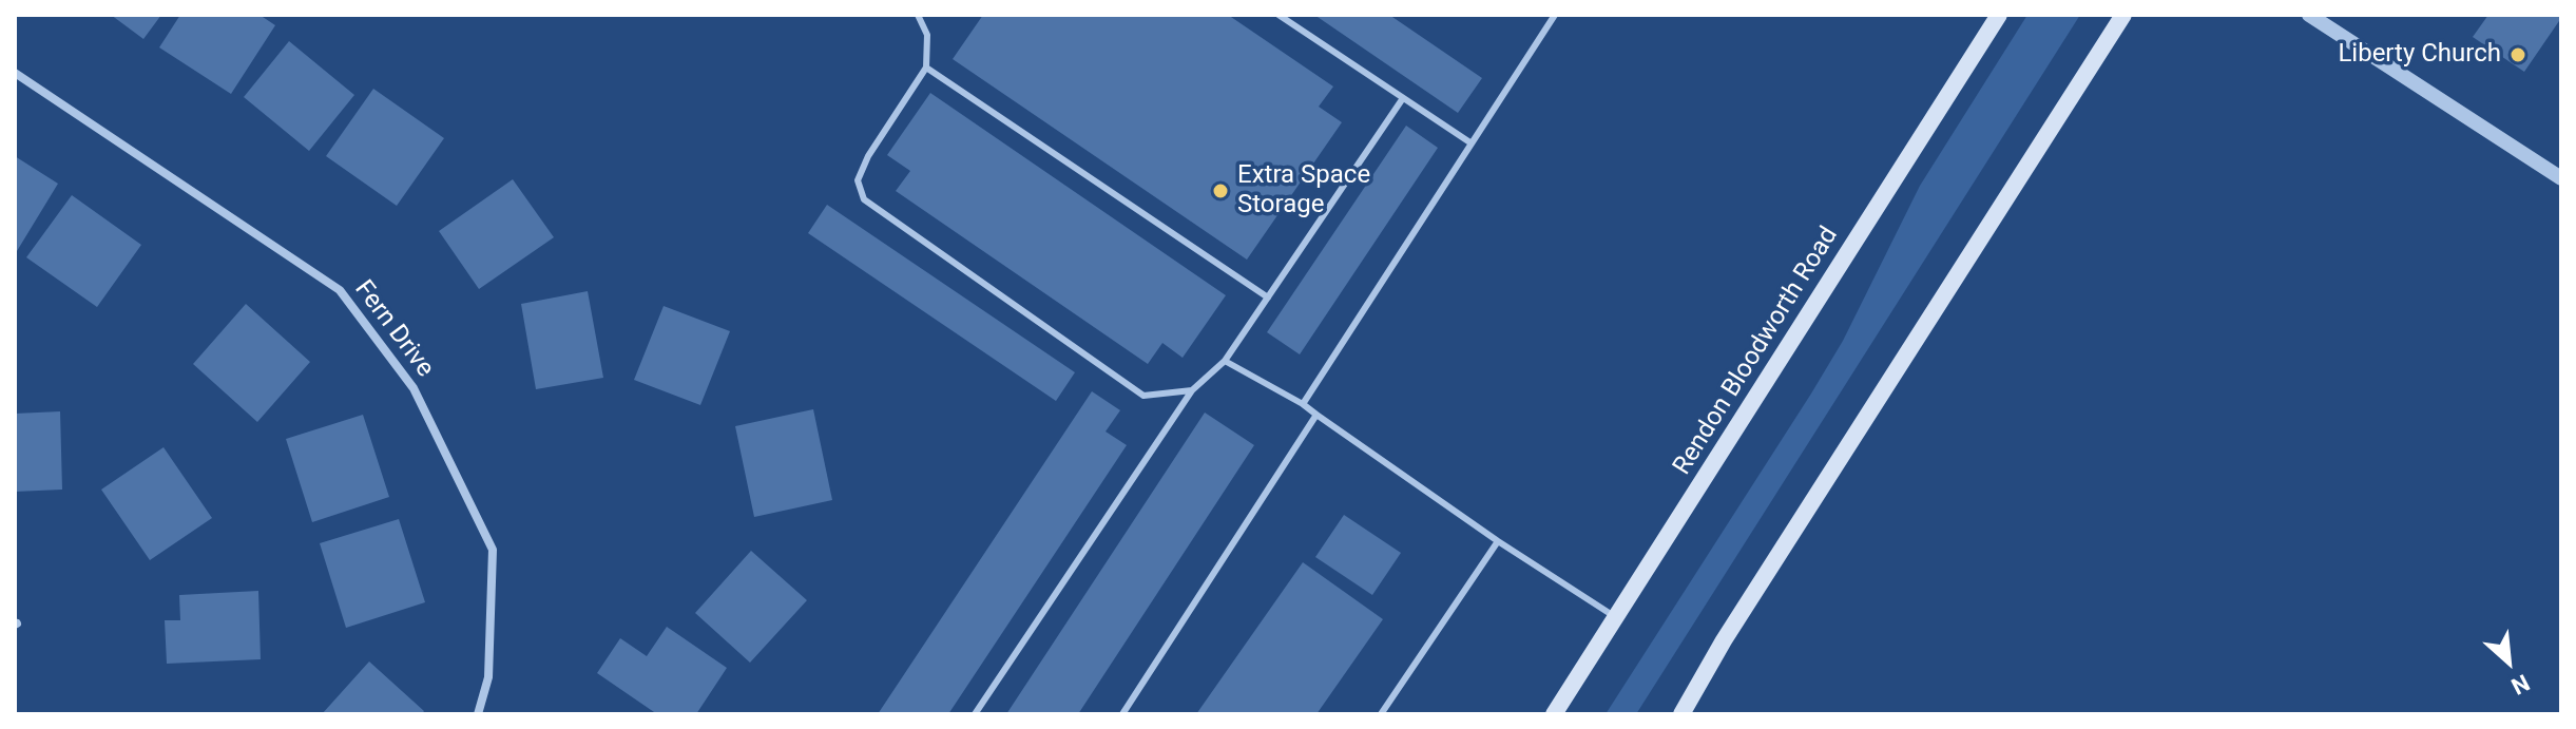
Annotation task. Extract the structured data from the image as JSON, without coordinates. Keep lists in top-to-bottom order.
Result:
{
  "streets": {
    "main road": ["Rendon Bloodworth Road"],
    "street": ["Fern Drive"]
  },
  "places": ["Liberty Church", "Extra Space Storage"],
  "north": "bottom right"
}
